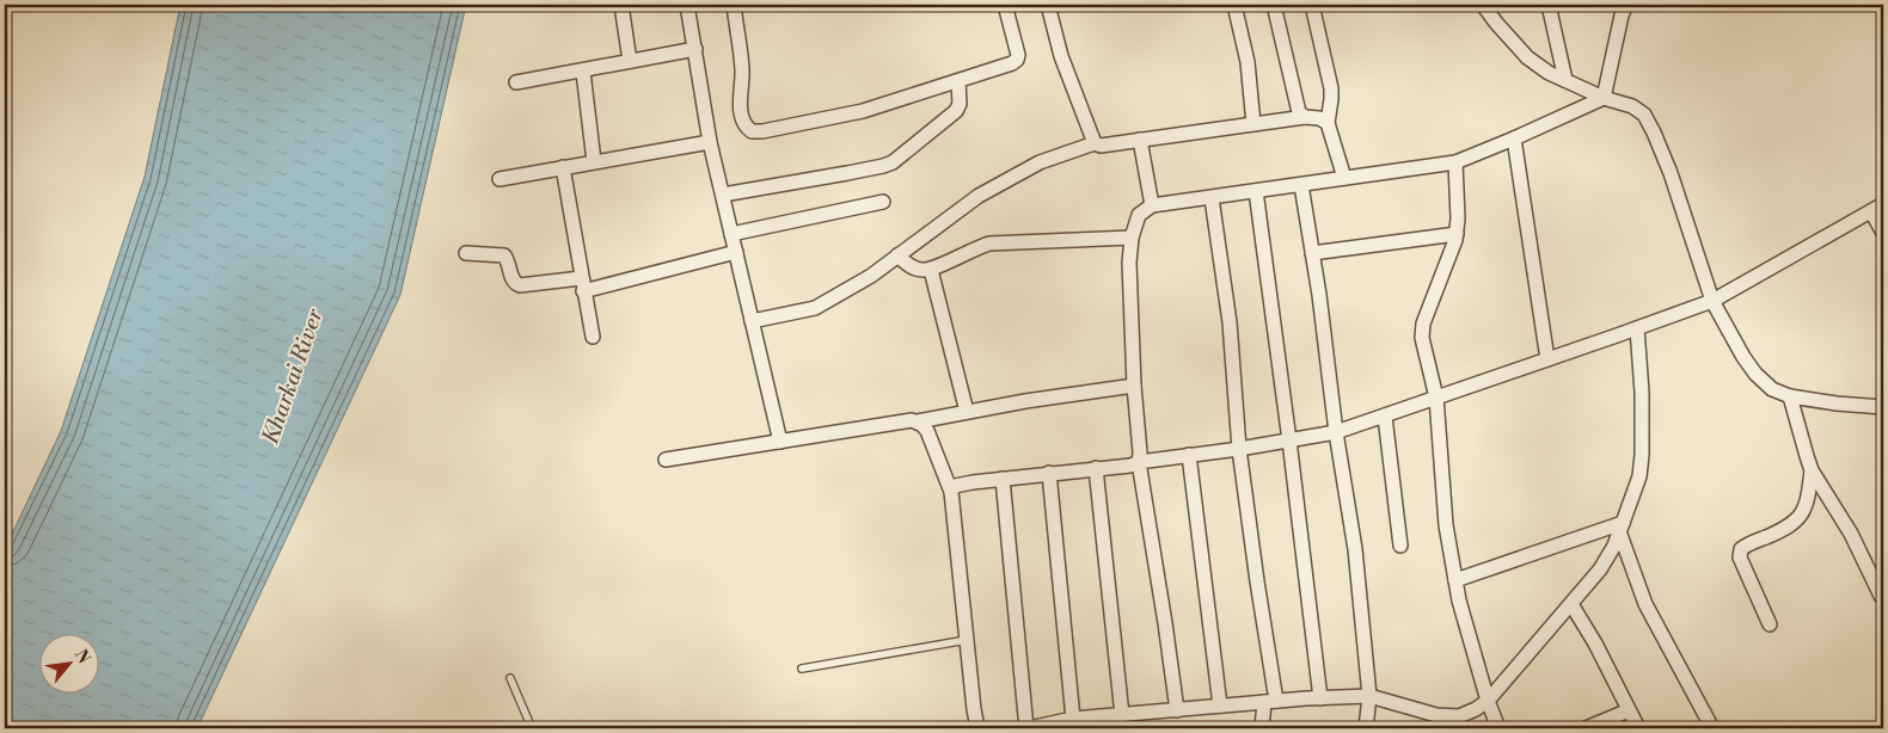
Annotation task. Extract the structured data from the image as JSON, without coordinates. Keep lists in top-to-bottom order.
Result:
{
  "water": ["Kharkai River"],
  "north": "top right"
}
